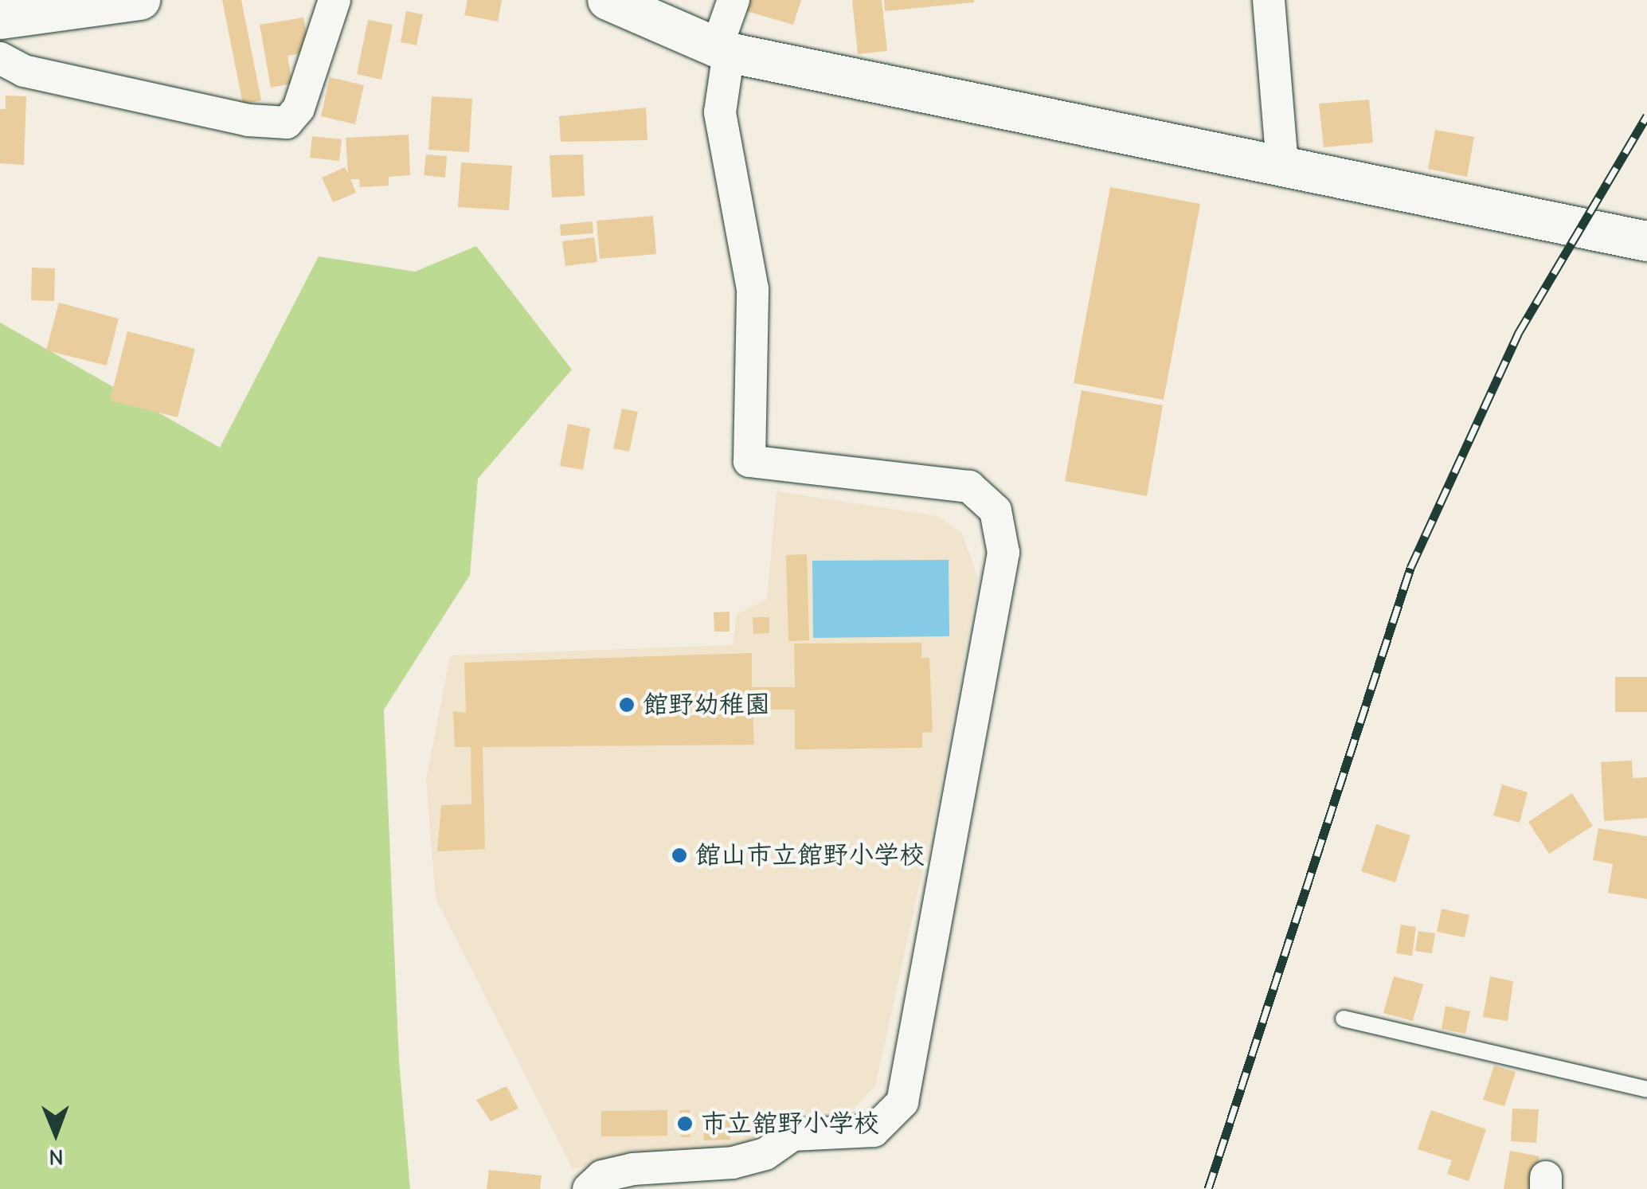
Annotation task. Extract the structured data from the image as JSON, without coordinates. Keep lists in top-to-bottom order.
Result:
{
  "places": ["館野幼稚園", "館山市立館野小学校", "市立舘野小学校"],
  "north": "bottom"
}
